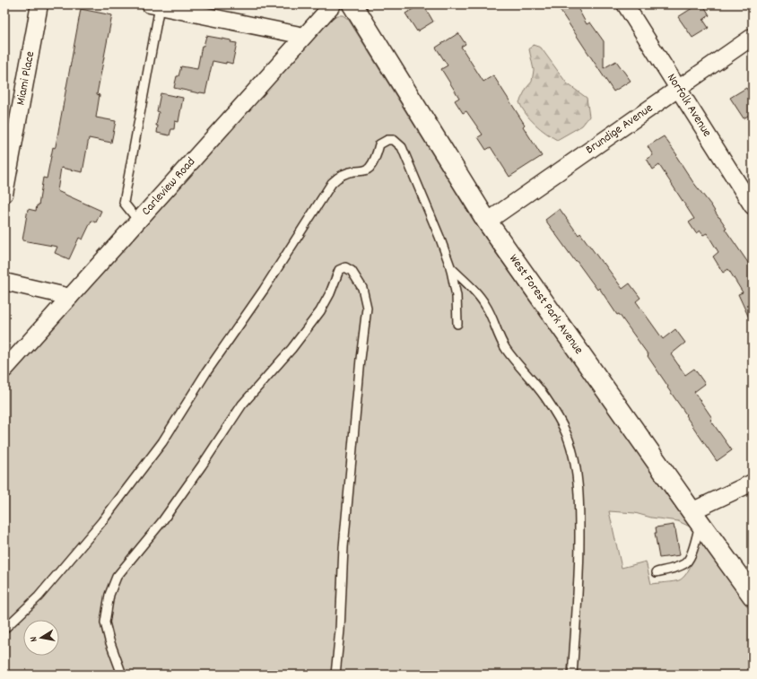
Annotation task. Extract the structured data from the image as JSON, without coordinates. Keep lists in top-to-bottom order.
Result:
{
  "streets": {
    "main road": ["West Forest Park Avenue"],
    "street": [
      "Miami Place",
      "Norfolk Avenue",
      "Brundige Avenue",
      "Carleview Road"
    ]
  },
  "crossings": [
    ["Norfolk Avenue", "Brundige Avenue"],
    ["Brundige Avenue", "West Forest Park Avenue"]
  ],
  "north": "left"
}
